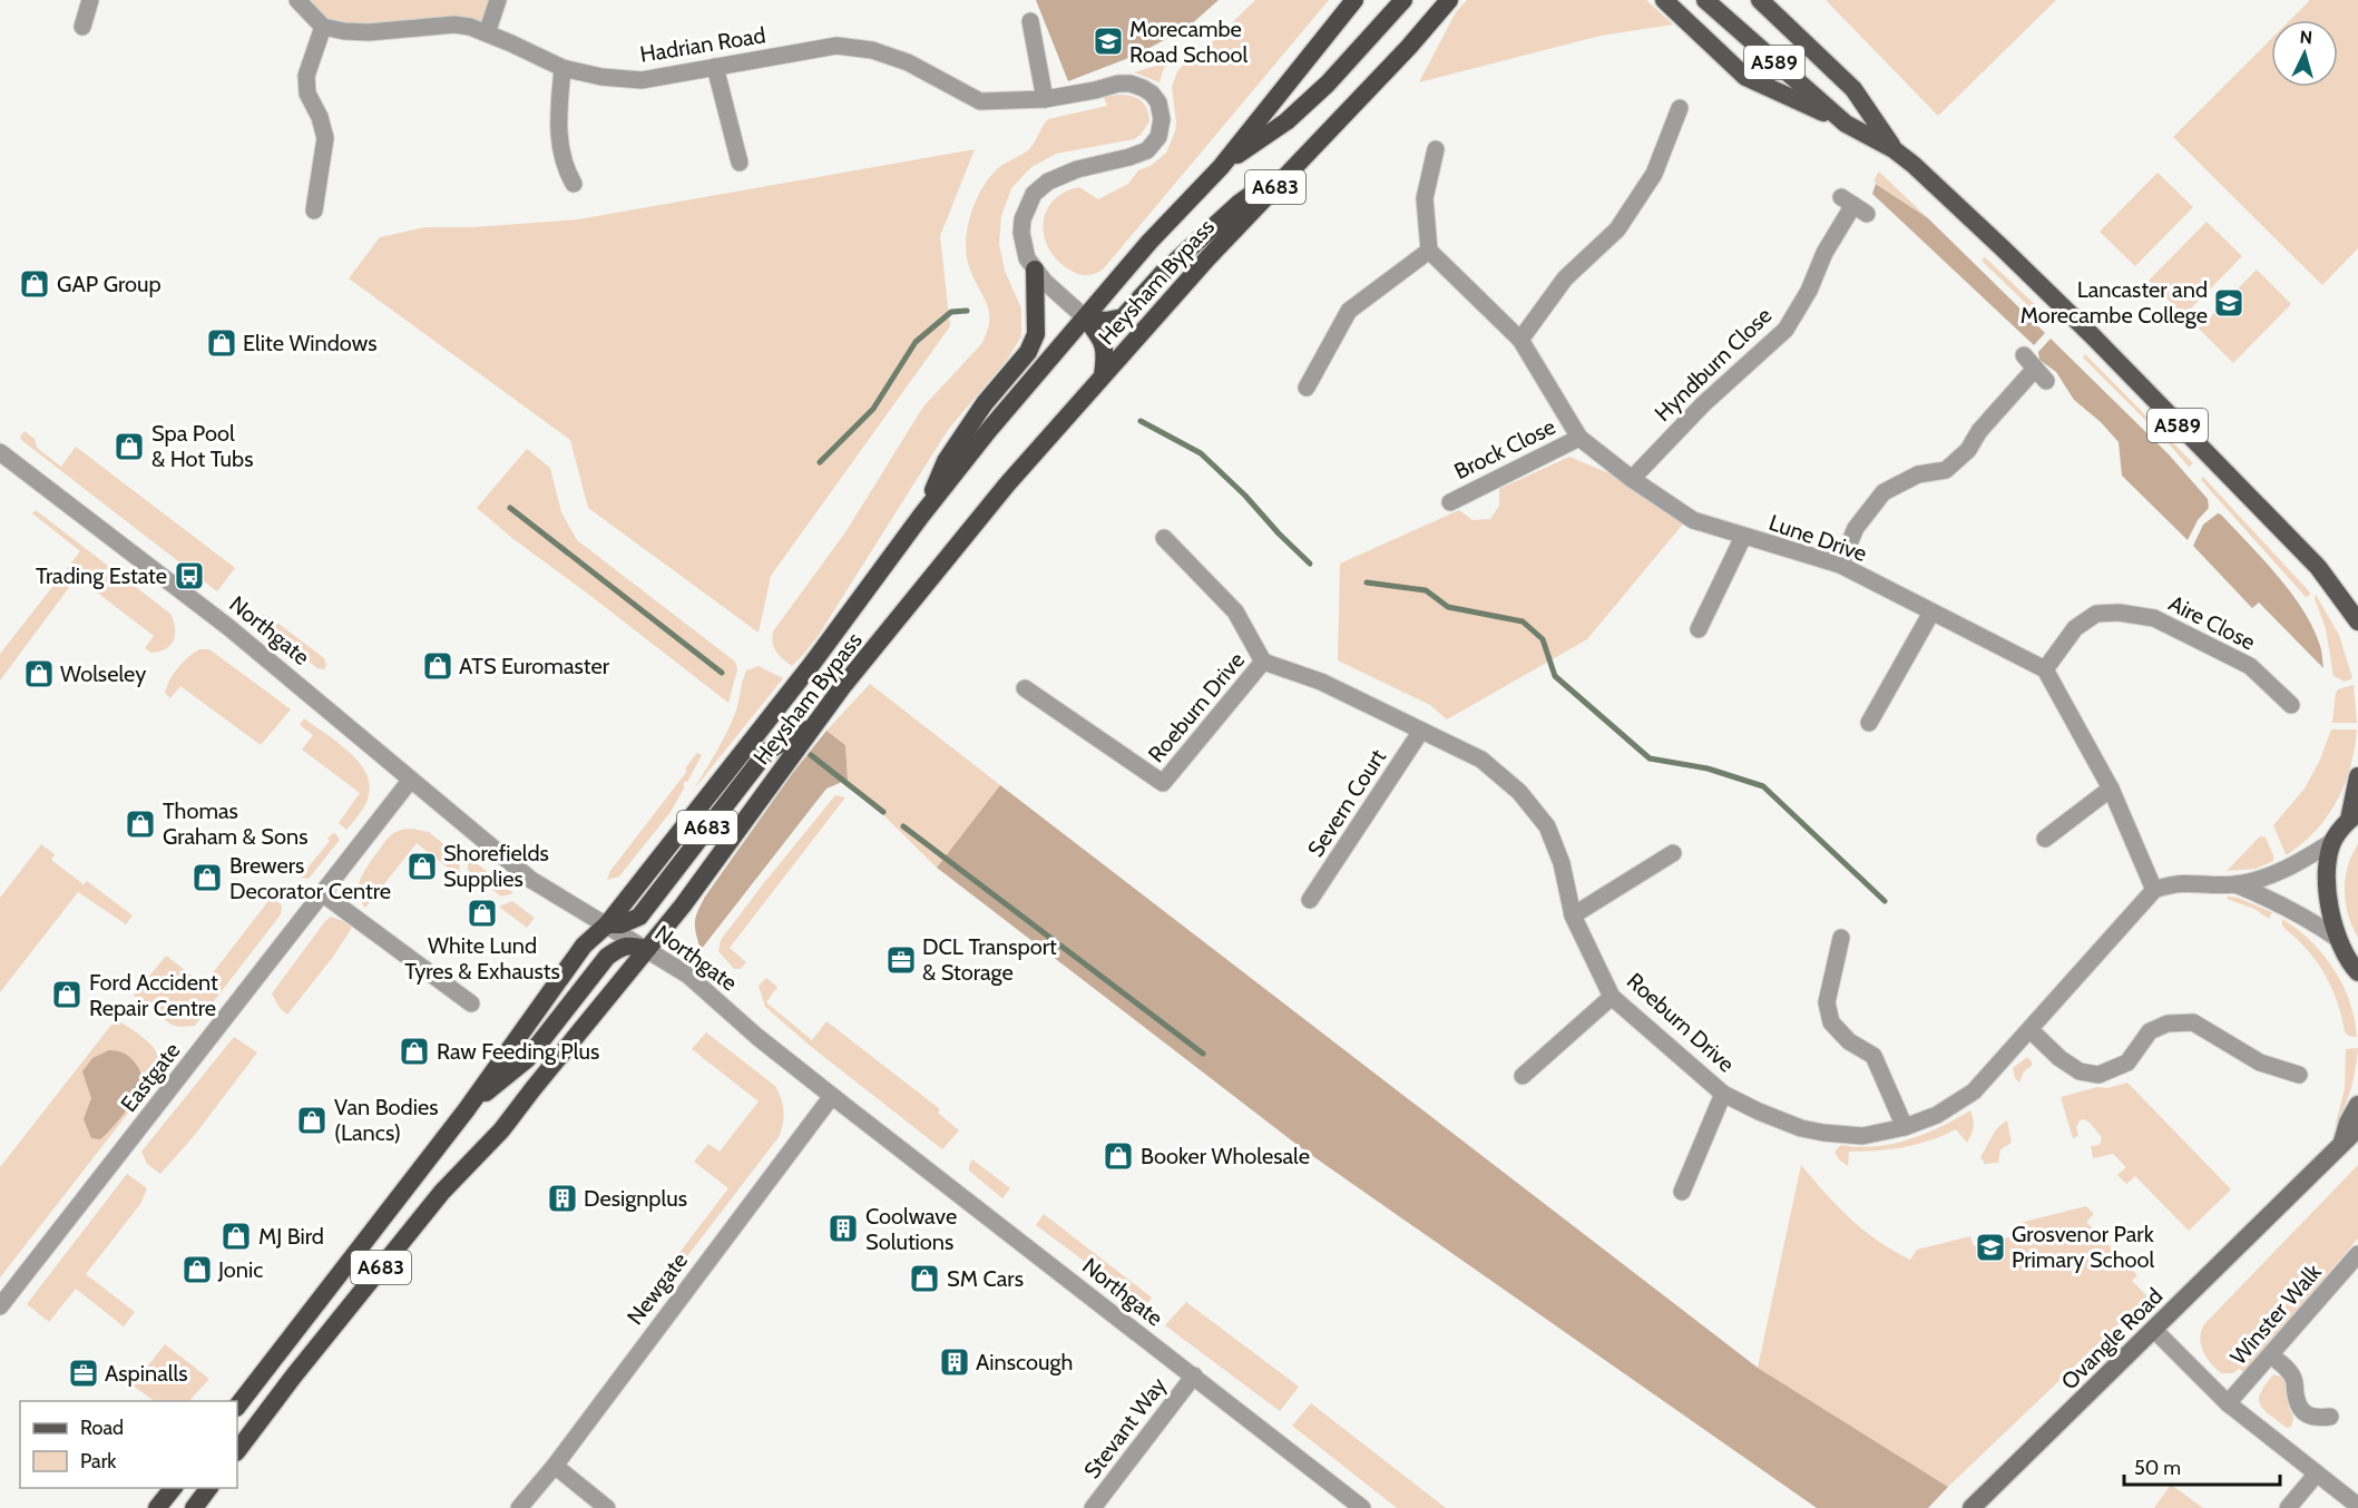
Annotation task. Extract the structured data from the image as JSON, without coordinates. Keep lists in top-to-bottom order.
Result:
{
  "streets": {
    "highway": ["A683", "Heysham Bypass"],
    "main road": ["A589", "Ovangle Road"],
    "street": [
      "Hadrian Road",
      "Hyndburn Close",
      "Brock Close",
      "Lune Drive",
      "Aire Close",
      "Northgate",
      "Roeburn Drive",
      "Severn Court",
      "Eastgate",
      "Newgate",
      "Winster Walk",
      "Stevant Way"
    ]
  },
  "crossings": [
    ["Hadrian Road", "Heysham Bypass"],
    ["A683", "Heysham Bypass"],
    ["A683", "Northgate"],
    ["Heysham Bypass", "Northgate"],
    ["Hyndburn Close", "Lune Drive"],
    ["Brock Close", "Lune Drive"],
    ["Lune Drive", "Aire Close"],
    ["Northgate", "Eastgate"],
    ["Northgate", "Newgate"],
    ["Northgate", "Stevant Way"],
    ["Roeburn Drive", "Severn Court"]
  ],
  "places": {
    "school or university": ["Morecambe Road School", "Lancaster and Morecambe College", "Grosvenor Park Primary School"],
    "shop": [
      "GAP Group",
      "Elite Windows",
      "Spa Pool & Hot Tubs",
      "ATS Euromaster",
      "Wolseley",
      "Thomas Graham & Sons",
      "Shorefields Supplies",
      "Brewers Decorator Centre",
      "White Lund Tyres & Exhausts",
      "Ford Accident Repair Centre",
      "Raw Feeding Plus",
      "Van Bodies (Lancs)",
      "Booker Wholesale",
      "MJ Bird",
      "Jonic",
      "SM Cars"
    ],
    "bus stop": ["Trading Estate"],
    "office": ["DCL Transport & Storage", "Aspinalls"],
    "building": ["Designplus", "Coolwave Solutions", "Ainscough"]
  },
  "legend": ["Road", "Park"],
  "scale_bar": "50 m",
  "north": "top"
}
